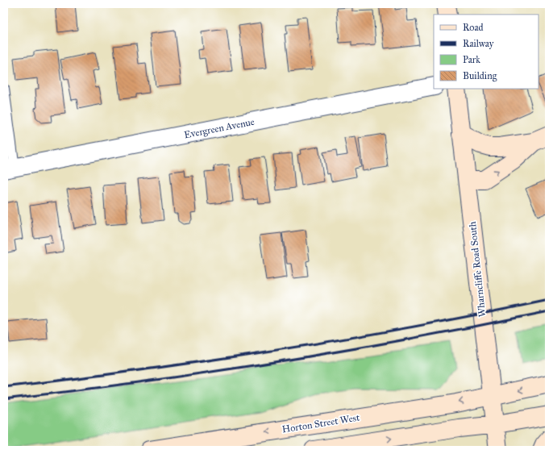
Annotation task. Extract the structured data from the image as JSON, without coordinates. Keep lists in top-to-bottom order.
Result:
{
  "streets": {
    "main road": ["Wharncliffe Road South", "Horton Street West"],
    "street": ["Evergreen Avenue"]
  },
  "crossings": [
    ["Wharncliffe Road South", "Horton Street West"]
  ],
  "legend": [
    "Road",
    "Railway",
    "Park",
    "Building"
  ]
}
